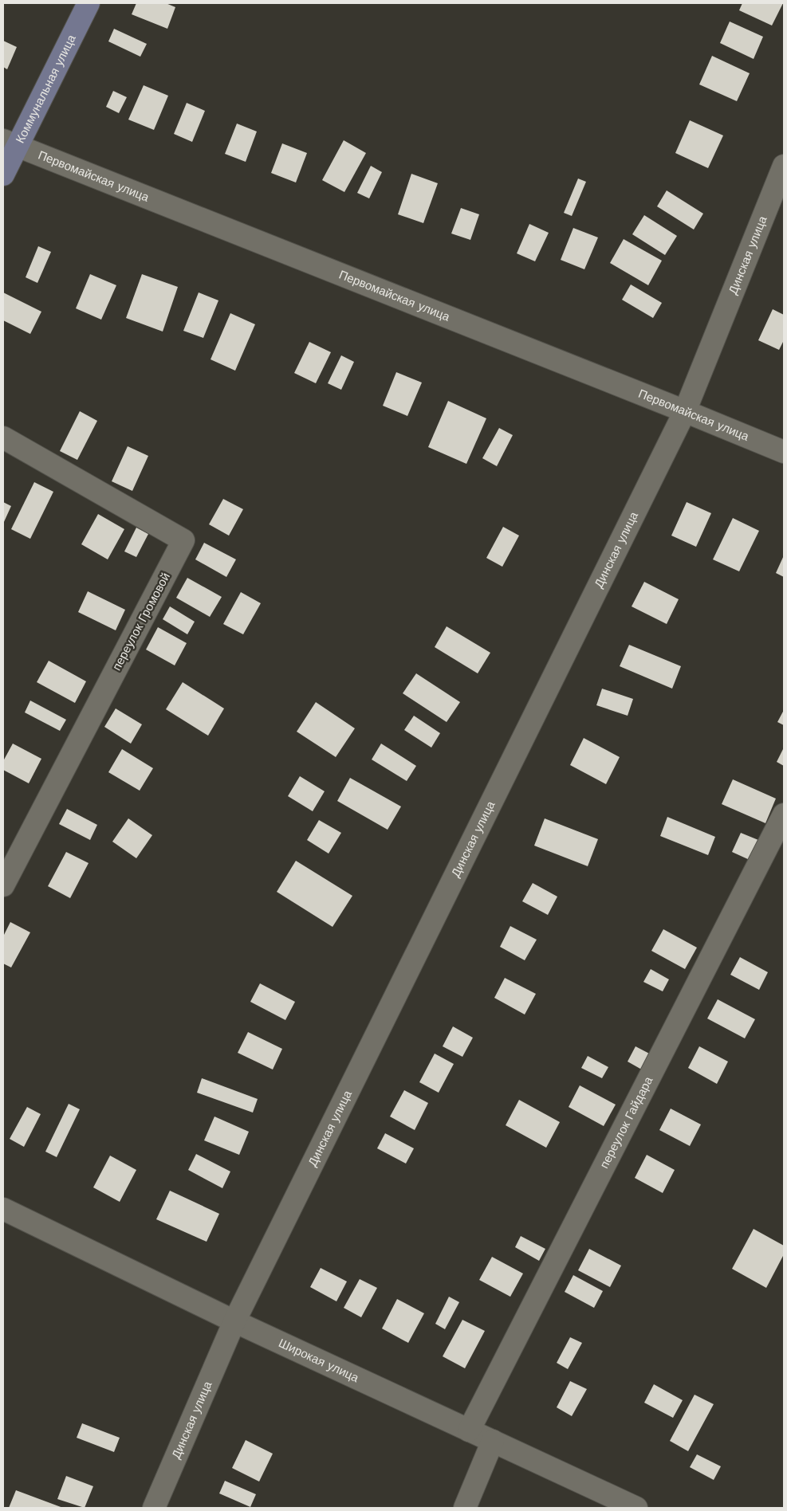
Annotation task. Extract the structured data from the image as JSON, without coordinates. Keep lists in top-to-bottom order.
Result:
{
  "streets": {
    "street": [
      "Коммунальная улица",
      "Первомайская улица",
      "Динская улица",
      "переулок Громовой",
      "переулок Гайдара",
      "Широкая улица"
    ]
  },
  "crossings": [
    ["Коммунальная улица", "Первомайская улица"],
    ["Первомайская улица", "Динская улица"],
    ["Динская улица", "Широкая улица"],
    ["переулок Гайдара", "Широкая улица"]
  ]
}
